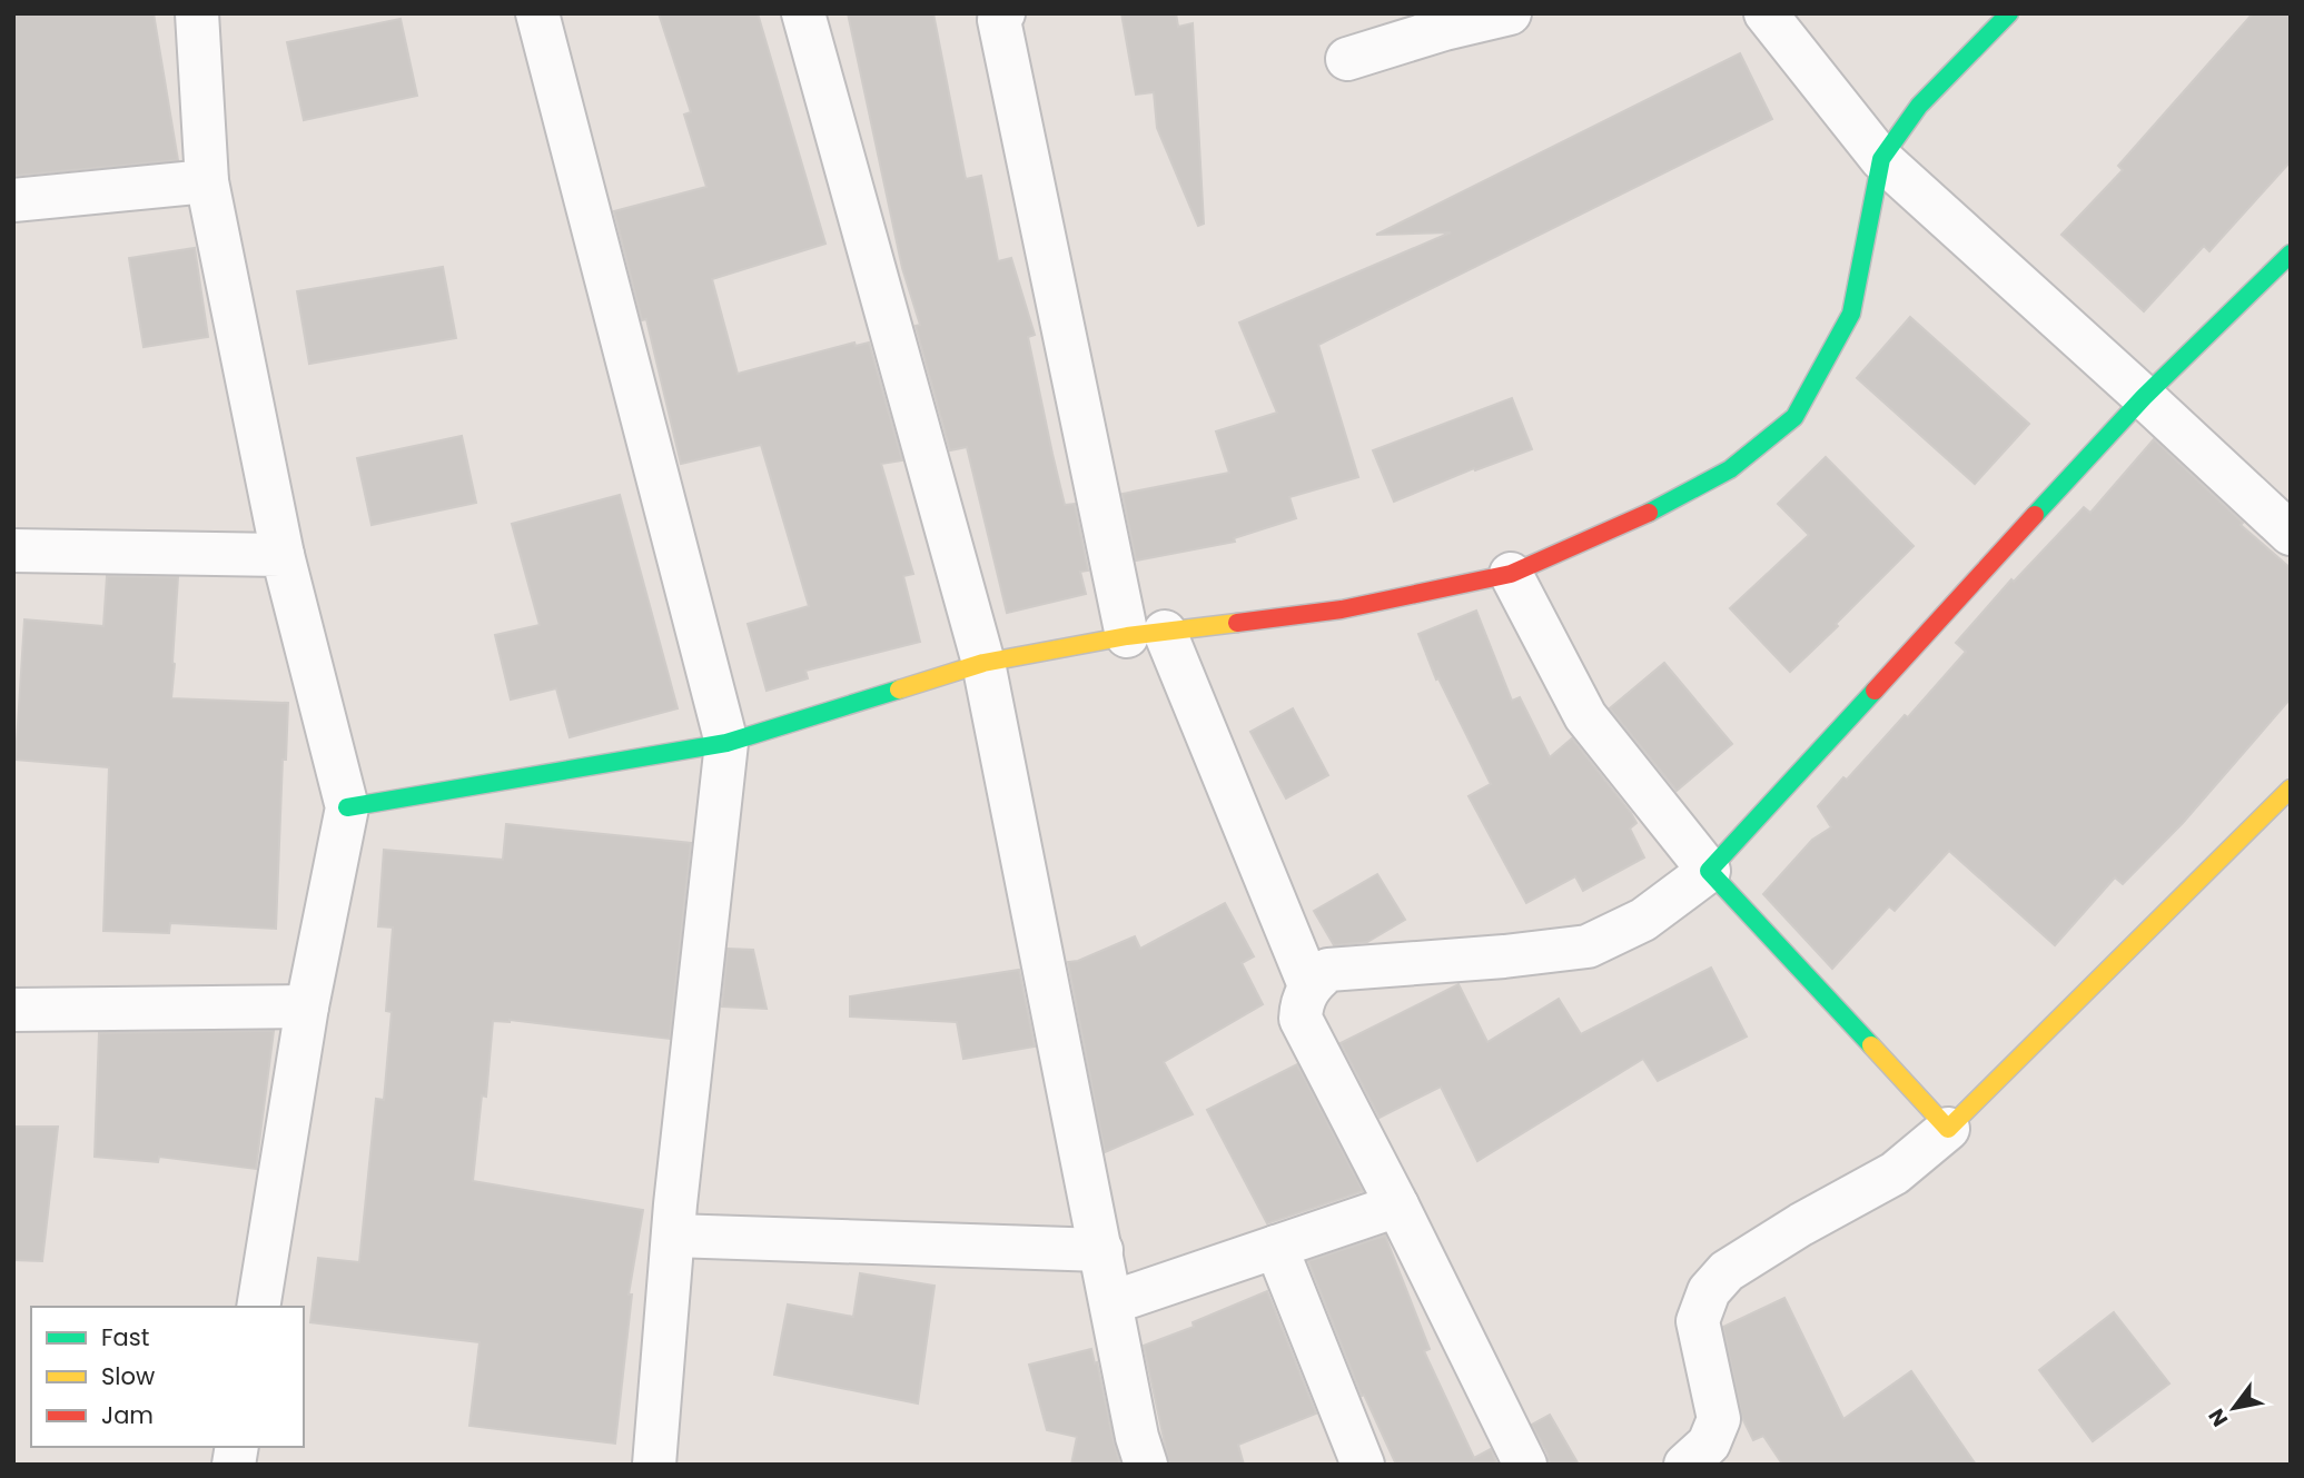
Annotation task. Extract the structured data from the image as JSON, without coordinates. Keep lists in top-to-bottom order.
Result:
{
  "legend": ["Fast", "Slow", "Jam"],
  "north": "bottom left"
}
